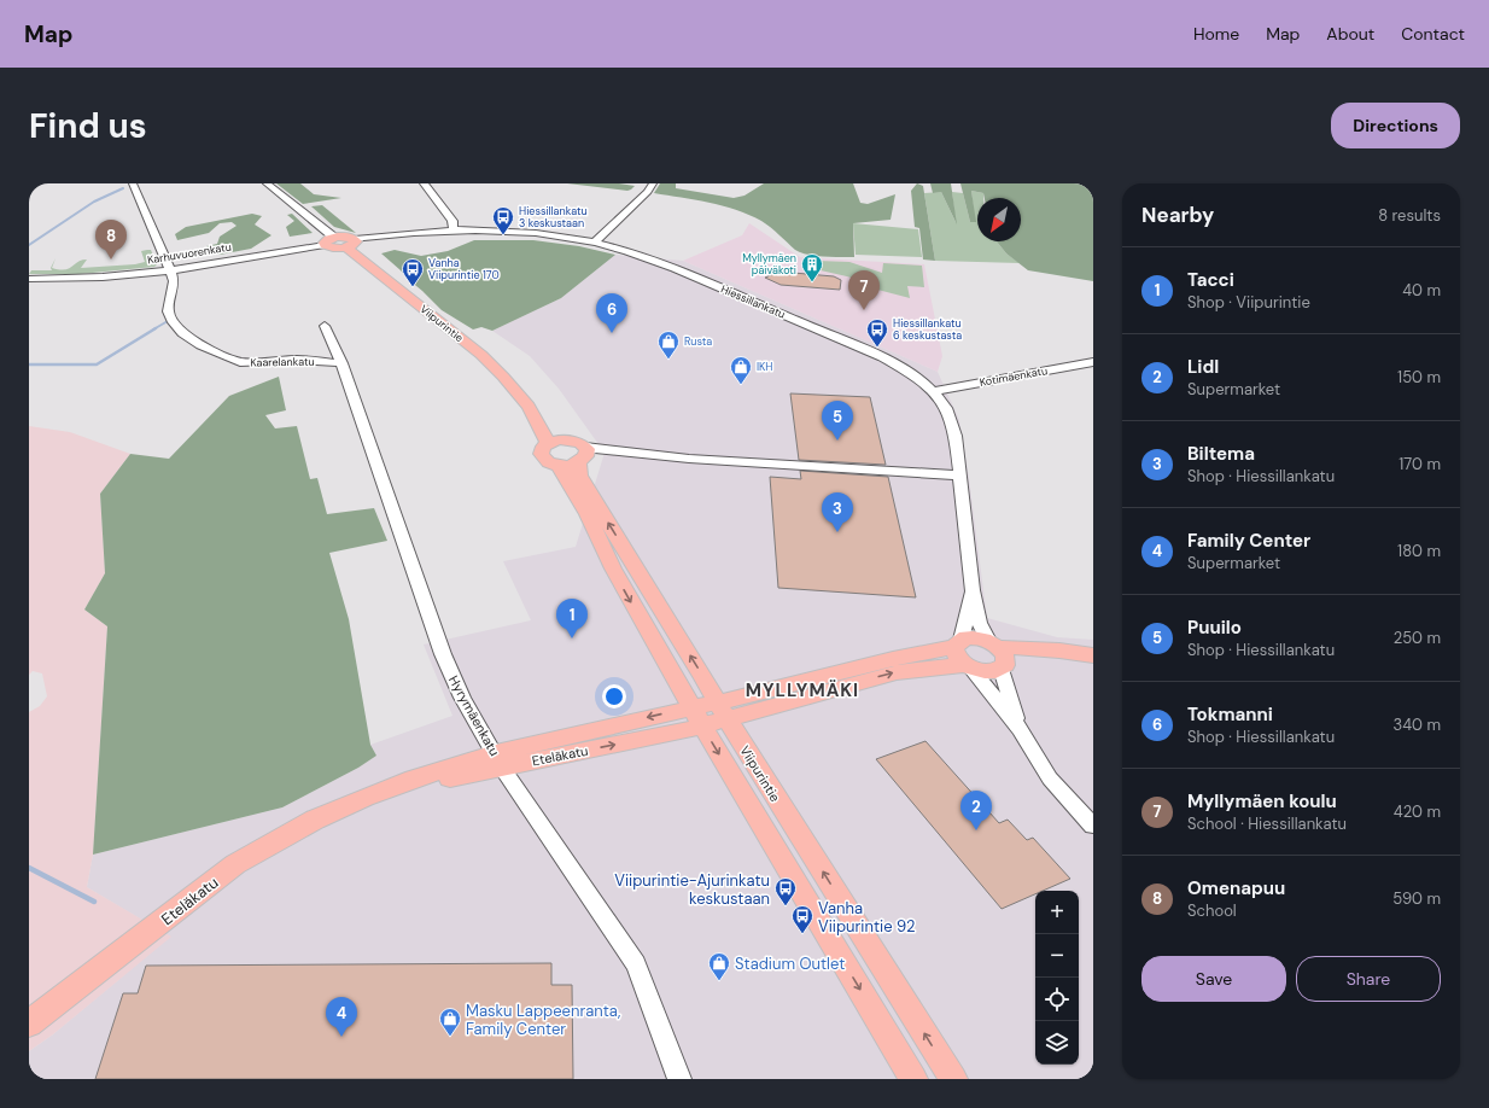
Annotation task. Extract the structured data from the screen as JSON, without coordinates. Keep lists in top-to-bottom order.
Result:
{
  "streets": {
    "main road": ["Viipurintie", "Eteläkatu"],
    "street": [
      "Karhuvuorenkatu",
      "Hiessillankatu",
      "Kaarelankatu",
      "Kotimäenkatu",
      "Hyrymäenkatu"
    ]
  },
  "crossings": [
    ["Karhuvuorenkatu", "Kaarelankatu"],
    ["Hiessillankatu", "Viipurintie"],
    ["Hiessillankatu", "Kotimäenkatu"],
    ["Viipurintie", "Eteläkatu"],
    ["Kaarelankatu", "Hyrymäenkatu"],
    ["Hyrymäenkatu", "Eteläkatu"]
  ],
  "districts": ["MYLLYMÄKI"],
  "places": {
    "bus stop": [
      "Hiessillankatu 3 keskustaan",
      "Vanha Viipurintie 170",
      "Hiessillankatu 6 keskustasta",
      "Viipurintie-Ajurinkatu keskustaan",
      "Vanha Viipurintie 92"
    ],
    "building": ["Myllymäen päiväkoti"],
    "shop": [
      "Rusta",
      "IKH",
      "Stadium Outlet",
      "Masku Lappeenranta, Family Center"
    ]
  },
  "north": "bottom left",
  "page": {
    "header": "Map",
    "nav": [
      "Home",
      "Map",
      "About",
      "Contact"
    ],
    "buttons": [
      "Directions",
      ["Save", "Share"]
    ],
    "title": "Find us",
    "heading": ["Nearby", "8 results"],
    "pins": [
      "8",
      "7",
      "6",
      "5",
      "3",
      "1",
      "2",
      "4"
    ],
    "list": [
      {
        "mark": "1",
        "name": "Tacci",
        "note": "Shop · Viipurintie",
        "value": "40 m"
      },
      {
        "mark": "2",
        "name": "Lidl",
        "note": "Supermarket",
        "value": "150 m"
      },
      {
        "mark": "3",
        "name": "Biltema",
        "note": "Shop · Hiessillankatu",
        "value": "170 m"
      },
      {
        "mark": "4",
        "name": "Family Center",
        "note": "Supermarket",
        "value": "180 m"
      },
      {
        "mark": "5",
        "name": "Puuilo",
        "note": "Shop · Hiessillankatu",
        "value": "250 m"
      },
      {
        "mark": "6",
        "name": "Tokmanni",
        "note": "Shop · Hiessillankatu",
        "value": "340 m"
      },
      {
        "mark": "7",
        "name": "Myllymäen koulu",
        "note": "School · Hiessillankatu",
        "value": "420 m"
      },
      {
        "mark": "8",
        "name": "Omenapuu",
        "note": "School",
        "value": "590 m"
      }
    ],
    "map_buttons": ["+", "−"]
  }
}
